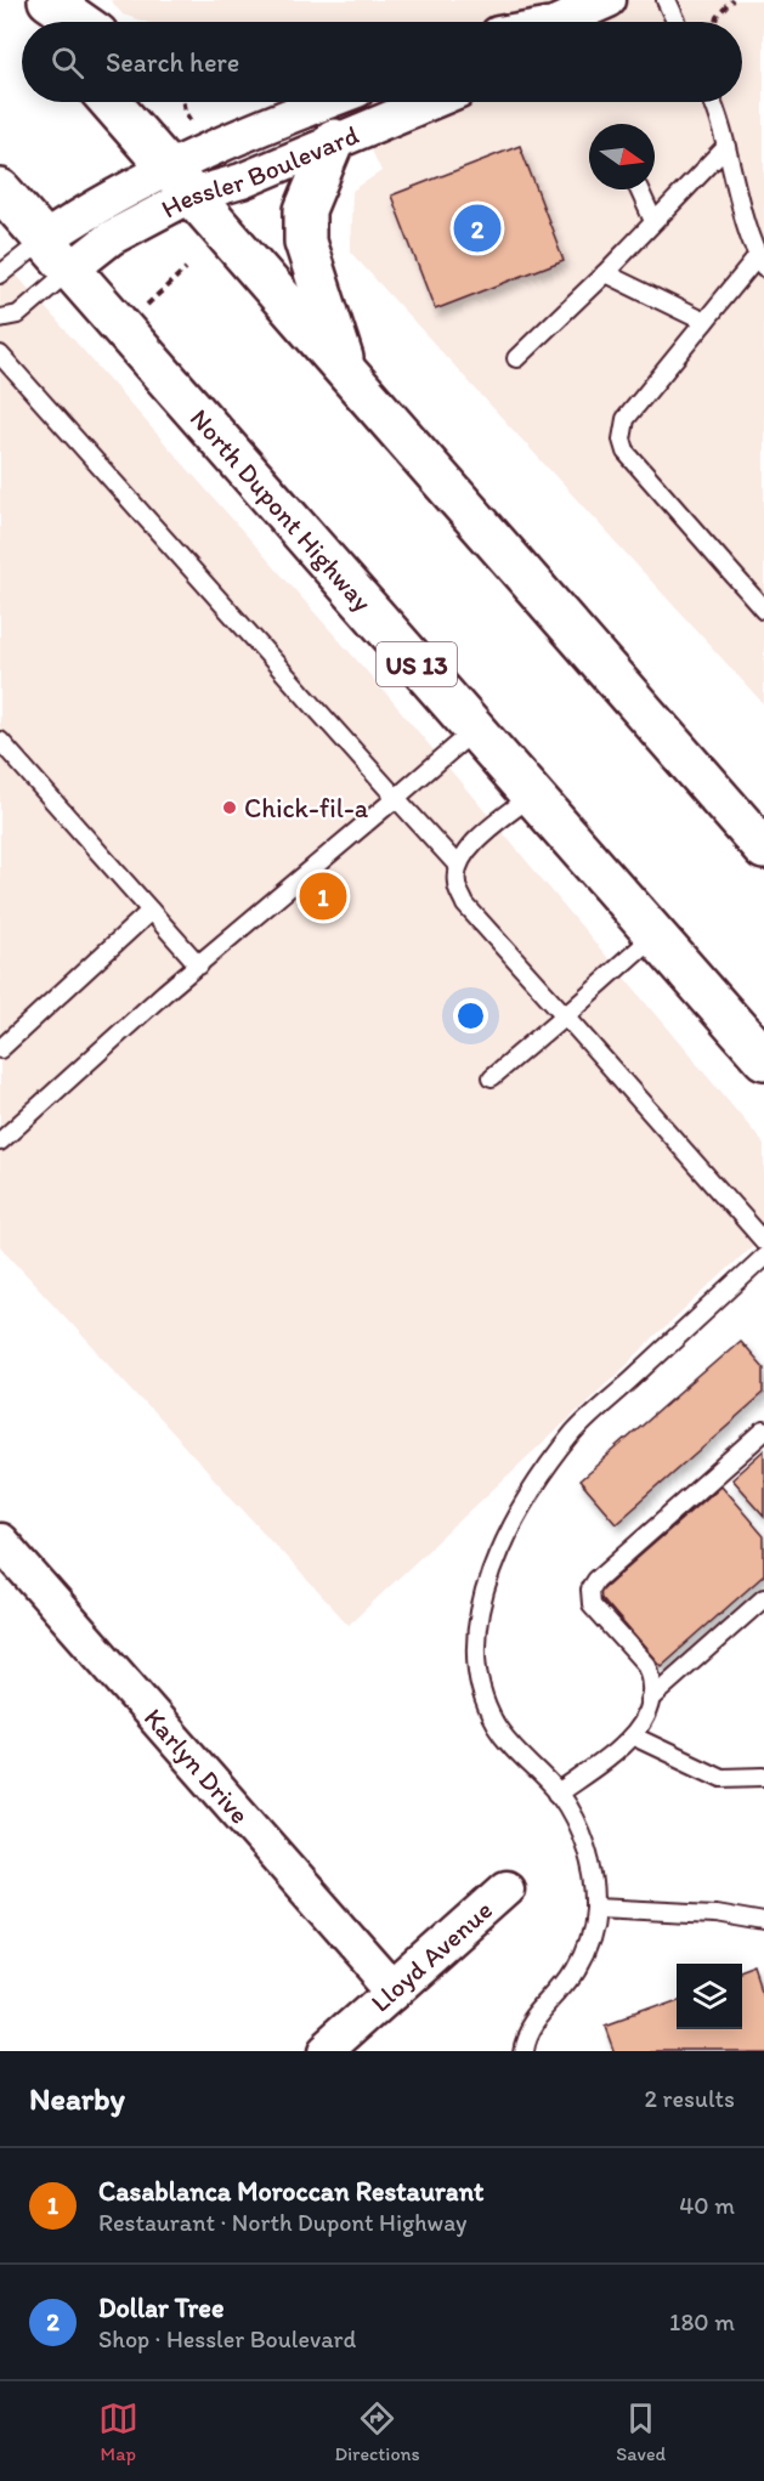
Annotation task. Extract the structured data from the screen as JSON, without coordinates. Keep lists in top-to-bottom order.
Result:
{
  "streets": {
    "highway": ["North Dupont Highway", "US 13"],
    "street": ["Hessler Boulevard", "Karlyn Drive", "Lloyd Avenue"]
  },
  "crossings": [
    ["Hessler Boulevard", "North Dupont Highway"],
    ["Karlyn Drive", "Lloyd Avenue"]
  ],
  "places": ["Chick-fil-a"],
  "north": "right",
  "page": {
    "search": "Search here",
    "pins": ["2", "1"],
    "heading": ["Nearby", "2 results"],
    "list": [
      {
        "mark": "1",
        "name": "Casablanca Moroccan Restaurant",
        "note": "Restaurant · North Dupont Highway",
        "value": "40 m"
      },
      {
        "mark": "2",
        "name": "Dollar Tree",
        "note": "Shop · Hessler Boulevard",
        "value": "180 m"
      }
    ],
    "nav": ["Map", "Directions", "Saved"]
  }
}
